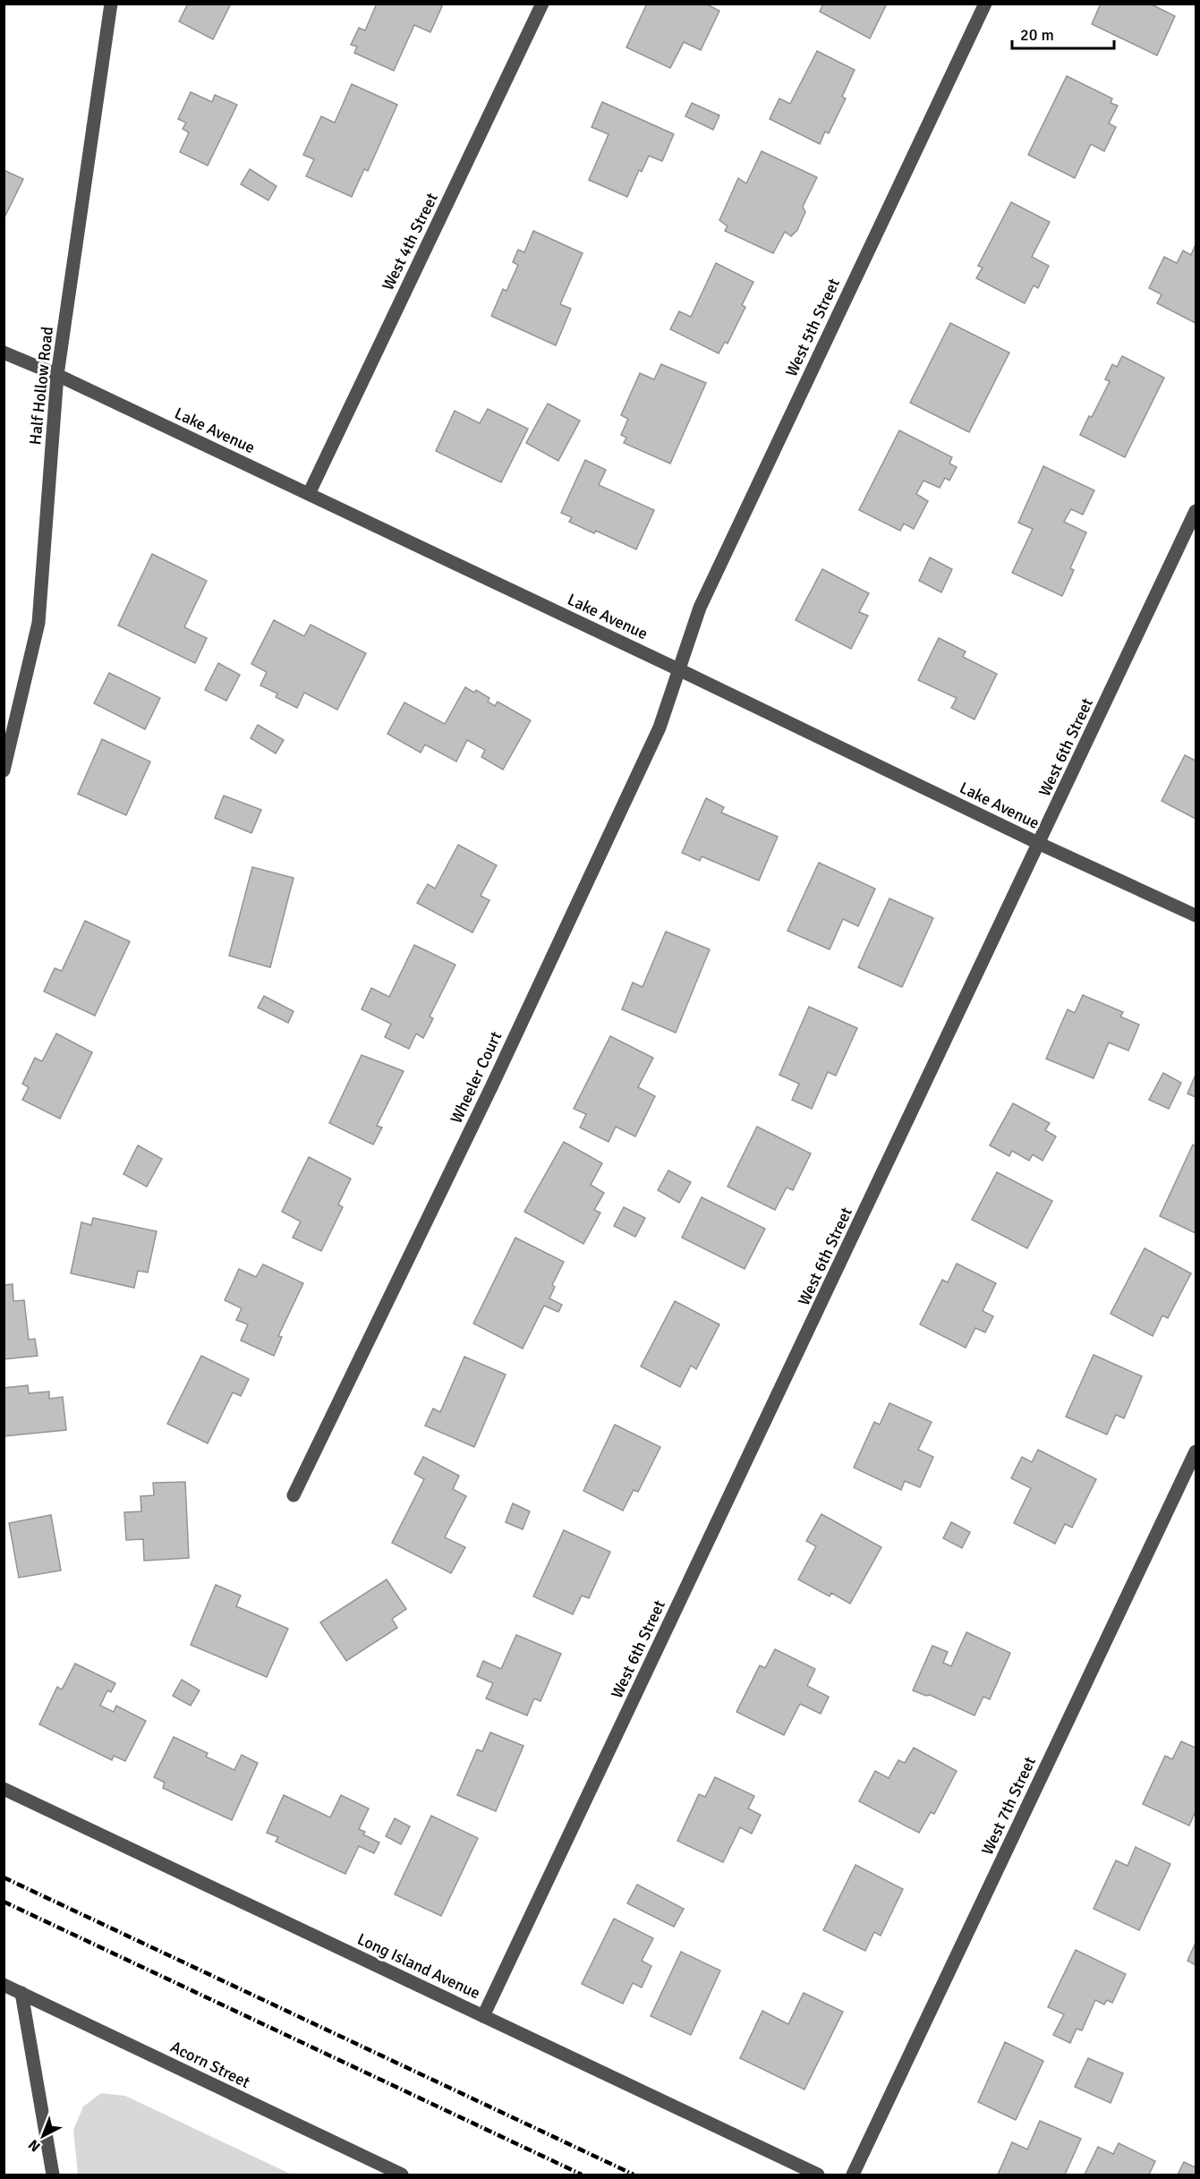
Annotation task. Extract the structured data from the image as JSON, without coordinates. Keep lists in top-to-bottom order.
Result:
{
  "streets": {
    "street": [
      "West 4th Street",
      "West 5th Street",
      "Half Hollow Road",
      "Lake Avenue",
      "West 6th Street",
      "Wheeler Court",
      "West 7th Street",
      "Long Island Avenue",
      "Acorn Street"
    ]
  },
  "crossings": [
    ["West 4th Street", "Lake Avenue"],
    ["West 5th Street", "Lake Avenue"],
    ["West 5th Street", "Wheeler Court"],
    ["Half Hollow Road", "Lake Avenue"],
    ["Lake Avenue", "West 6th Street"],
    ["Lake Avenue", "Wheeler Court"],
    ["West 6th Street", "Long Island Avenue"]
  ],
  "scale_bar": "20 m",
  "north": "bottom left"
}
